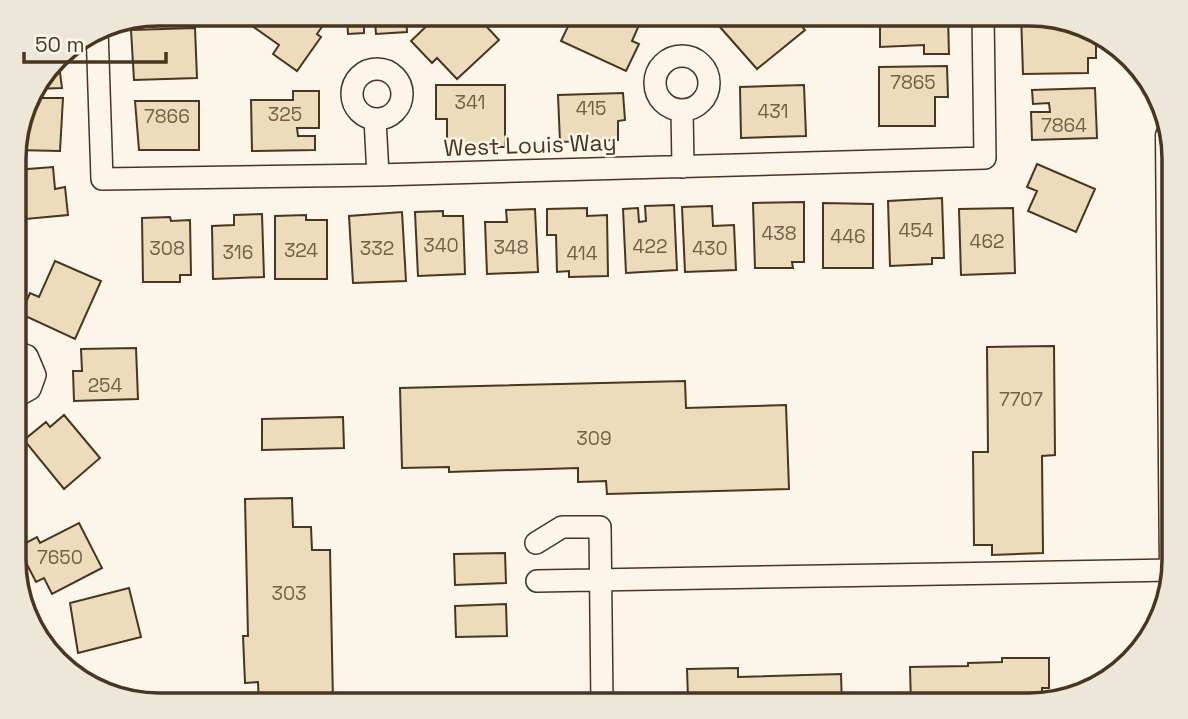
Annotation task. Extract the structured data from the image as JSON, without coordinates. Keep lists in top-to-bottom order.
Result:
{
  "streets": {
    "street": ["West Louis Way"]
  },
  "house_numbers": [
    "7865",
    "341",
    "415",
    "431",
    "325",
    "7866",
    "7864",
    "454",
    "438",
    "446",
    "462",
    "340",
    "422",
    "348",
    "308",
    "332",
    "430",
    "324",
    "316",
    "414",
    "254",
    "7707",
    "309",
    "7650",
    "303"
  ],
  "scale_bar": "50 m"
}
